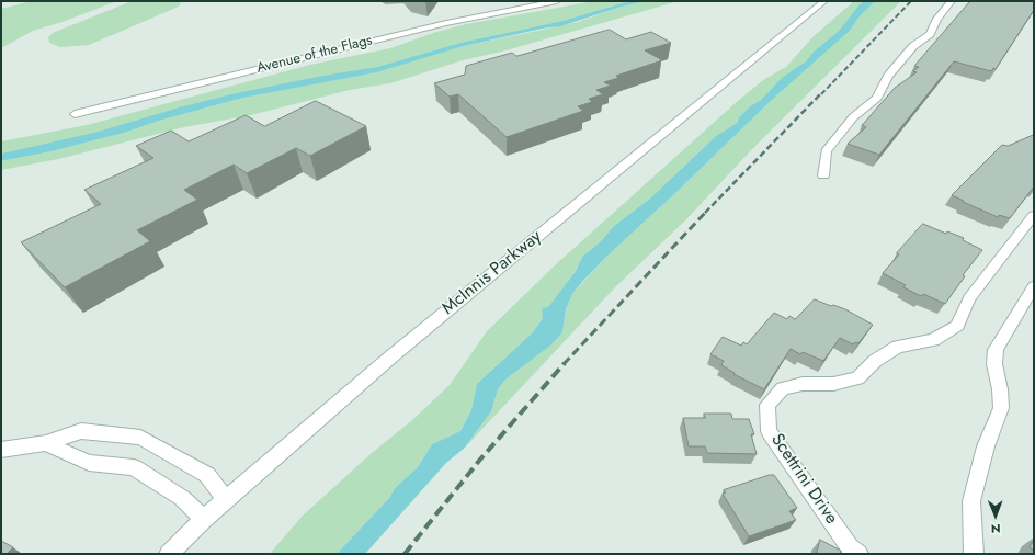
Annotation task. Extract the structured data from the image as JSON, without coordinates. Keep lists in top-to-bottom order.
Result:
{
  "streets": {
    "street": ["Avenue of the Flags", "McInnis Parkway", "Scettrini Drive"]
  },
  "north": "bottom"
}
